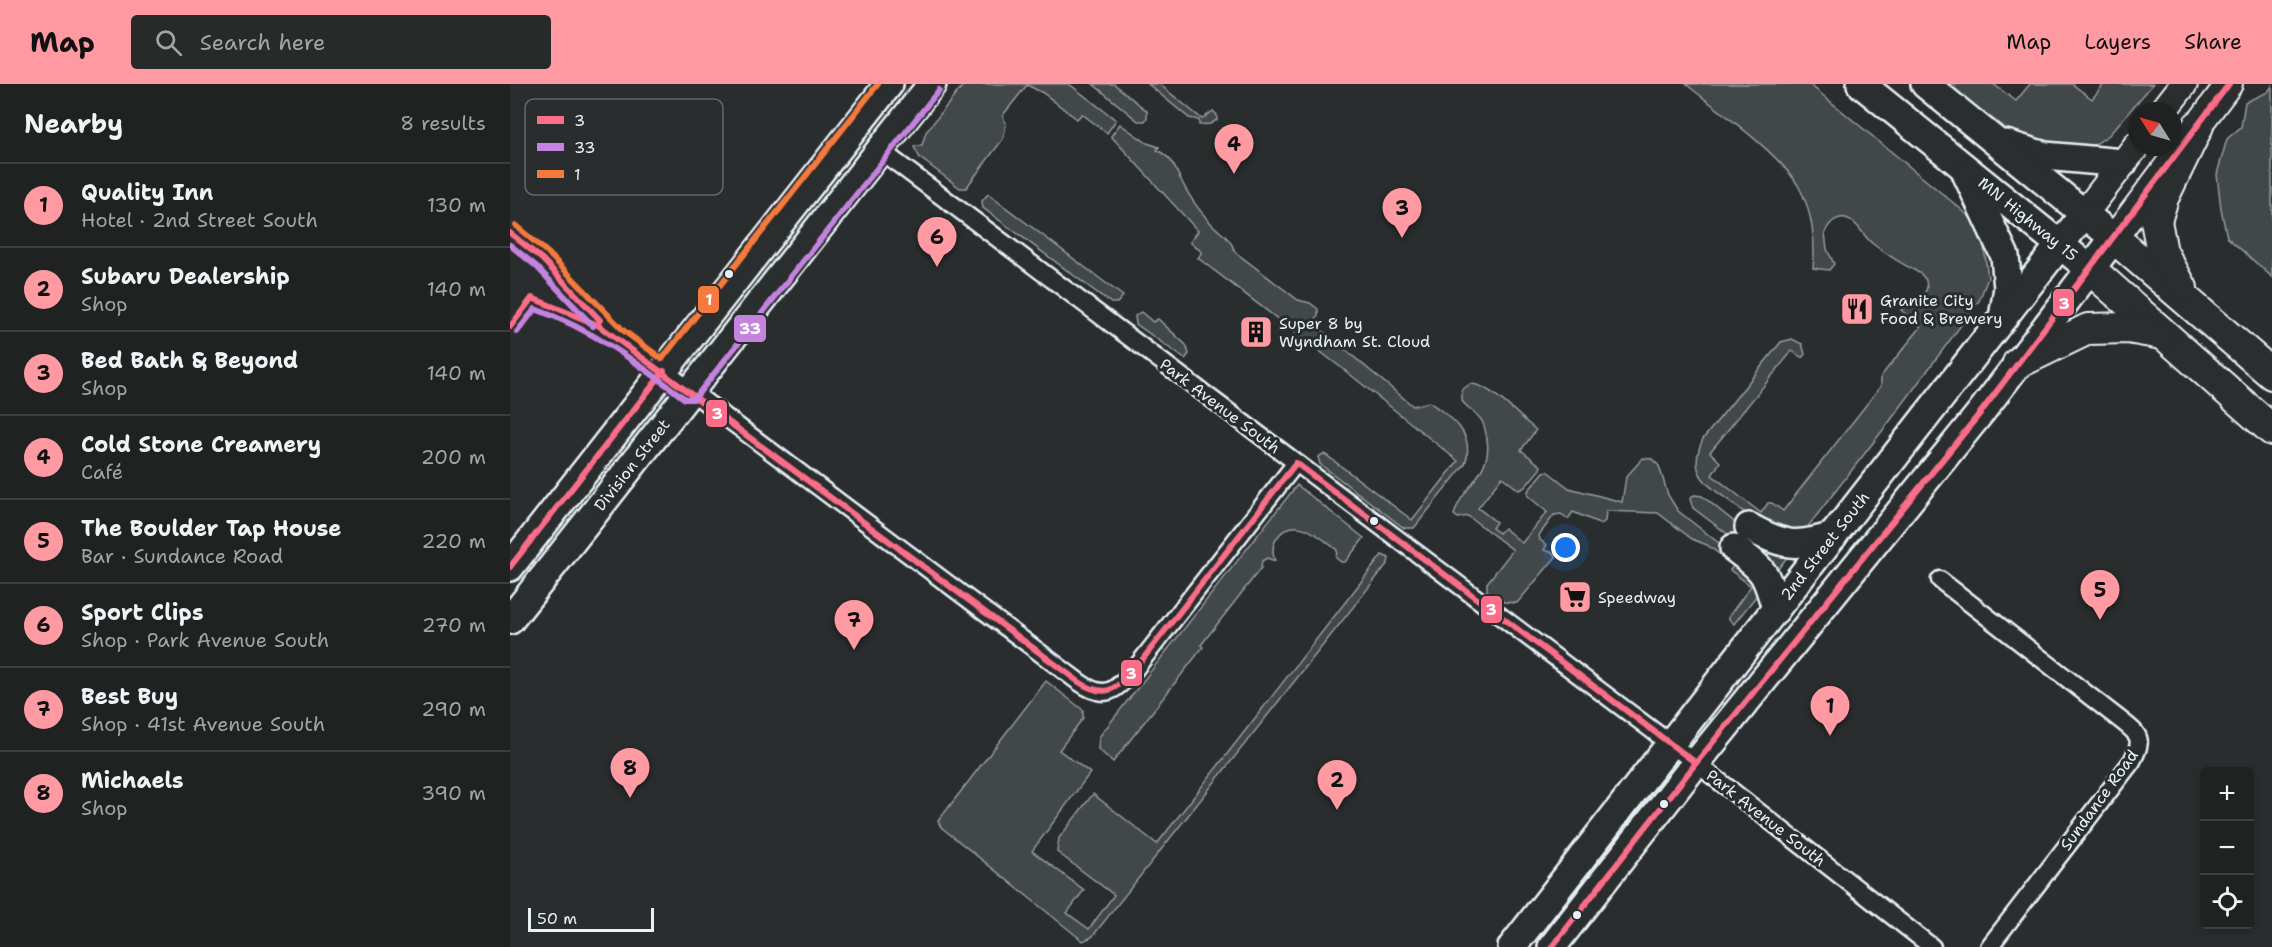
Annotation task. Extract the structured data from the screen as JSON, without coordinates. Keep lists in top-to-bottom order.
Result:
{
  "streets": {
    "highway": ["MN Highway 15", "Division Street", "2nd Street South"],
    "street": ["Park Avenue South", "Sundance Road"]
  },
  "crossings": [
    ["MN Highway 15", "2nd Street South"],
    ["Park Avenue South", "Division Street"],
    ["Park Avenue South", "2nd Street South"]
  ],
  "places": {
    "restaurant": ["Granite City Food & Brewery"],
    "building": ["Super 8 by Wyndham St. Cloud"],
    "supermarket": ["Speedway"]
  },
  "lines": ["transit line 3", "transit line 1", "transit line 33"],
  "legend": ["3", "33", "1"],
  "scale_bar": "50 m",
  "north": "top left",
  "page": {
    "header": "Map",
    "search": "Search here",
    "nav": ["Map", "Layers", "Share"],
    "heading": ["Nearby", "8 results"],
    "pins": [
      "4",
      "3",
      "6",
      "5",
      "7",
      "1",
      "8",
      "2"
    ],
    "list": [
      {
        "mark": "1",
        "name": "Quality Inn",
        "note": "Hotel · 2nd Street South",
        "value": "130 m"
      },
      {
        "mark": "2",
        "name": "Subaru Dealership",
        "note": "Shop",
        "value": "140 m"
      },
      {
        "mark": "3",
        "name": "Bed Bath & Beyond",
        "note": "Shop",
        "value": "140 m"
      },
      {
        "mark": "4",
        "name": "Cold Stone Creamery",
        "note": "Café",
        "value": "200 m"
      },
      {
        "mark": "5",
        "name": "The Boulder Tap House",
        "note": "Bar · Sundance Road",
        "value": "220 m"
      },
      {
        "mark": "6",
        "name": "Sport Clips",
        "note": "Shop · Park Avenue South",
        "value": "270 m"
      },
      {
        "mark": "7",
        "name": "Best Buy",
        "note": "Shop · 41st Avenue South",
        "value": "290 m"
      },
      {
        "mark": "8",
        "name": "Michaels",
        "note": "Shop",
        "value": "390 m"
      }
    ],
    "map_buttons": ["+", "−"],
    "scale": "50 m"
  }
}
